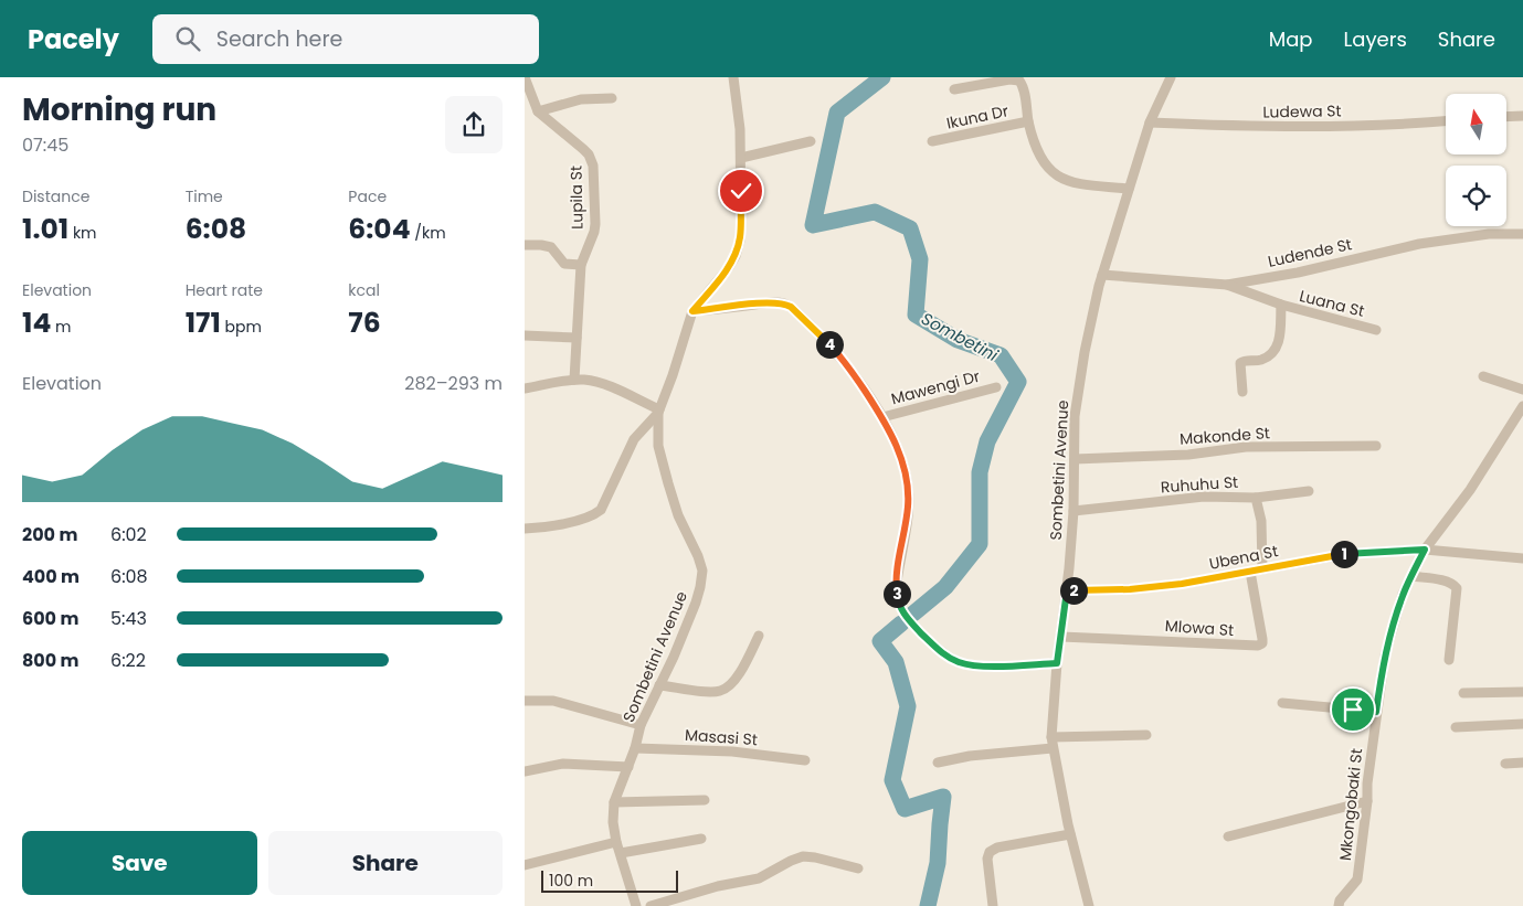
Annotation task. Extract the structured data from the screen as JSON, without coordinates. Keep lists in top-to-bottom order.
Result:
{
  "streets": {
    "street": [
      "Ludewa St",
      "Ikuna Dr",
      "Lupila St",
      "Ludende St",
      "Luana St",
      "Mawengi Dr",
      "Makonde St",
      "Sombetini Avenue",
      "Ruhuhu St",
      "Ubena St",
      "Mlowa St",
      "Masasi St",
      "Mkongobaki St"
    ]
  },
  "crossings": [
    ["Ludewa St", "Sombetini Avenue"],
    ["Ludende St", "Luana St"],
    ["Ludende St", "Sombetini Avenue"],
    ["Makonde St", "Sombetini Avenue"],
    ["Sombetini Avenue", "Ruhuhu St"],
    ["Sombetini Avenue", "Ubena St"],
    ["Sombetini Avenue", "Mlowa St"],
    ["Sombetini Avenue", "Masasi St"],
    ["Ruhuhu St", "Ubena St"],
    ["Ubena St", "Mlowa St"],
    ["Ubena St", "Mkongobaki St"]
  ],
  "water": ["Sombetini"],
  "scale_bar": "100 m",
  "north": "top",
  "page": {
    "header": "Pacely",
    "search": "Search here",
    "nav": ["Map", "Layers", "Share"],
    "heading": ["Morning run", "07:45"],
    "stats": [
      ["Distance", "1.01 km"],
      ["Time", "6:08"],
      ["Pace", "6:04 /km"],
      ["Elevation", "14 m"],
      ["Heart rate", "171 bpm"],
      ["kcal", "76"]
    ],
    "pins": [
      "4",
      "1",
      "2",
      "3"
    ],
    "chart": ["Elevation", "282–293 m"],
    "list": [
      {
        "name": "200 m",
        "note": "6:02"
      },
      {
        "name": "400 m",
        "note": "6:08"
      },
      {
        "name": "600 m",
        "note": "5:43"
      },
      {
        "name": "800 m",
        "note": "6:22"
      }
    ],
    "buttons": ["Save", "Share"],
    "scale": "100 m"
  }
}
